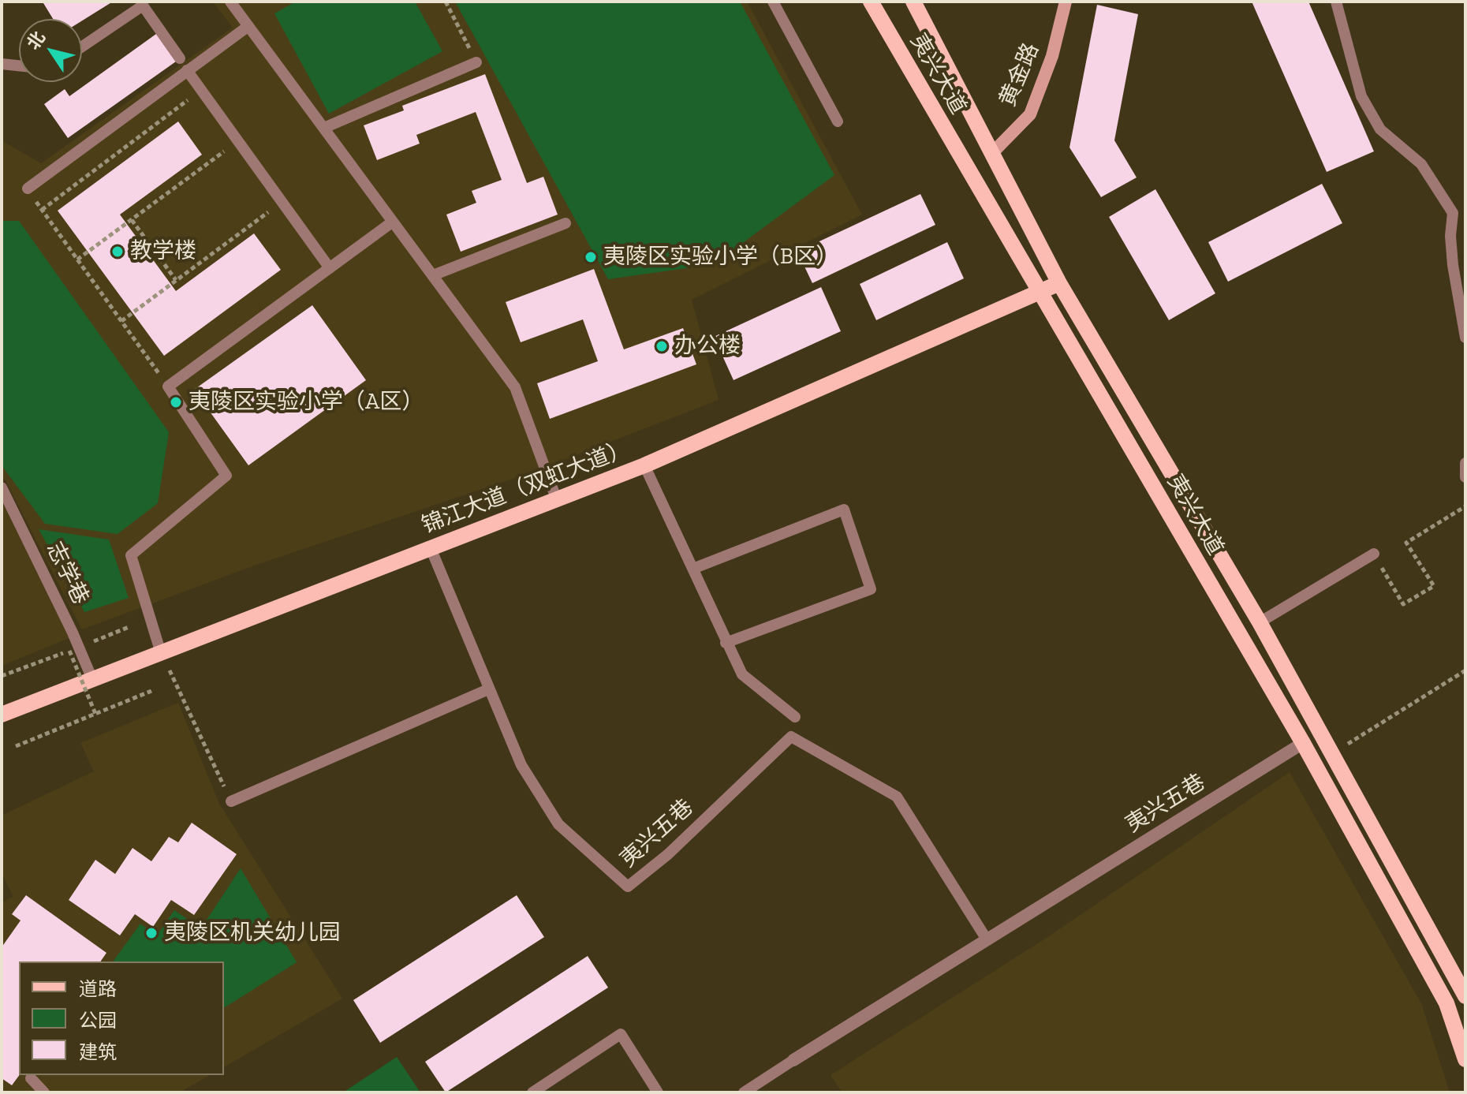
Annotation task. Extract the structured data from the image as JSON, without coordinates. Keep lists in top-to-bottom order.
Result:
{
  "streets": {
    "main road": ["夷兴大道", "黄金路", "锦江大道（双虹大道）"],
    "street": ["夷兴五巷"],
    "lane": ["志学巷"]
  },
  "crossings": [
    ["夷兴大道", "黄金路"],
    ["夷兴大道", "锦江大道（双虹大道）"],
    ["夷兴大道", "夷兴五巷"],
    ["锦江大道（双虹大道）", "志学巷"],
    ["锦江大道（双虹大道）", "夷兴五巷"]
  ],
  "places": [
    "教学楼",
    "夷陵区实验小学（B区）",
    "办公楼",
    "夷陵区实验小学（A区）",
    "夷陵区机关幼儿园"
  ],
  "legend": ["道路", "公园", "建筑"],
  "north": "top left"
}
